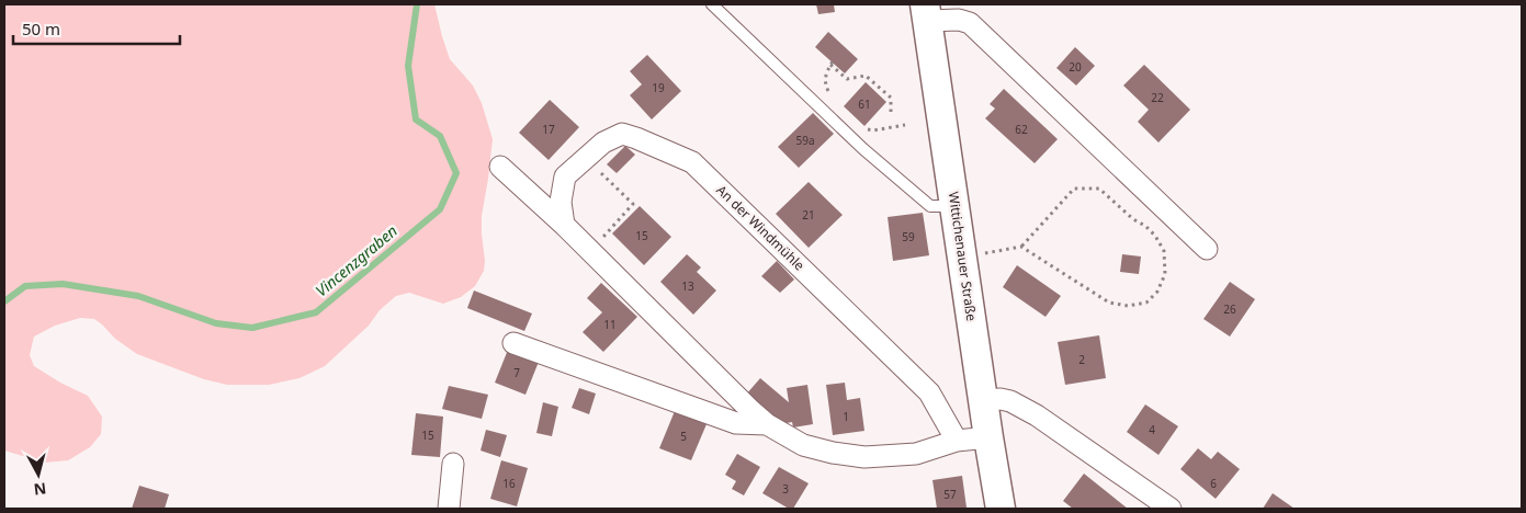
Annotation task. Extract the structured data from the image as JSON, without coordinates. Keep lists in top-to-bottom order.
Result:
{
  "streets": {
    "main road": ["Wittichenauer Straße"],
    "street": ["An der Windmühle"]
  },
  "water": ["Vincenzgraben"],
  "house_numbers": [
    "20",
    "19",
    "22",
    "61",
    "17",
    "62",
    "59a",
    "21",
    "15",
    "59",
    "13",
    "26",
    "11",
    "2",
    "7",
    "1",
    "4",
    "15",
    "5",
    "16",
    "6",
    "3",
    "57"
  ],
  "scale_bar": "50 m",
  "north": "bottom"
}
